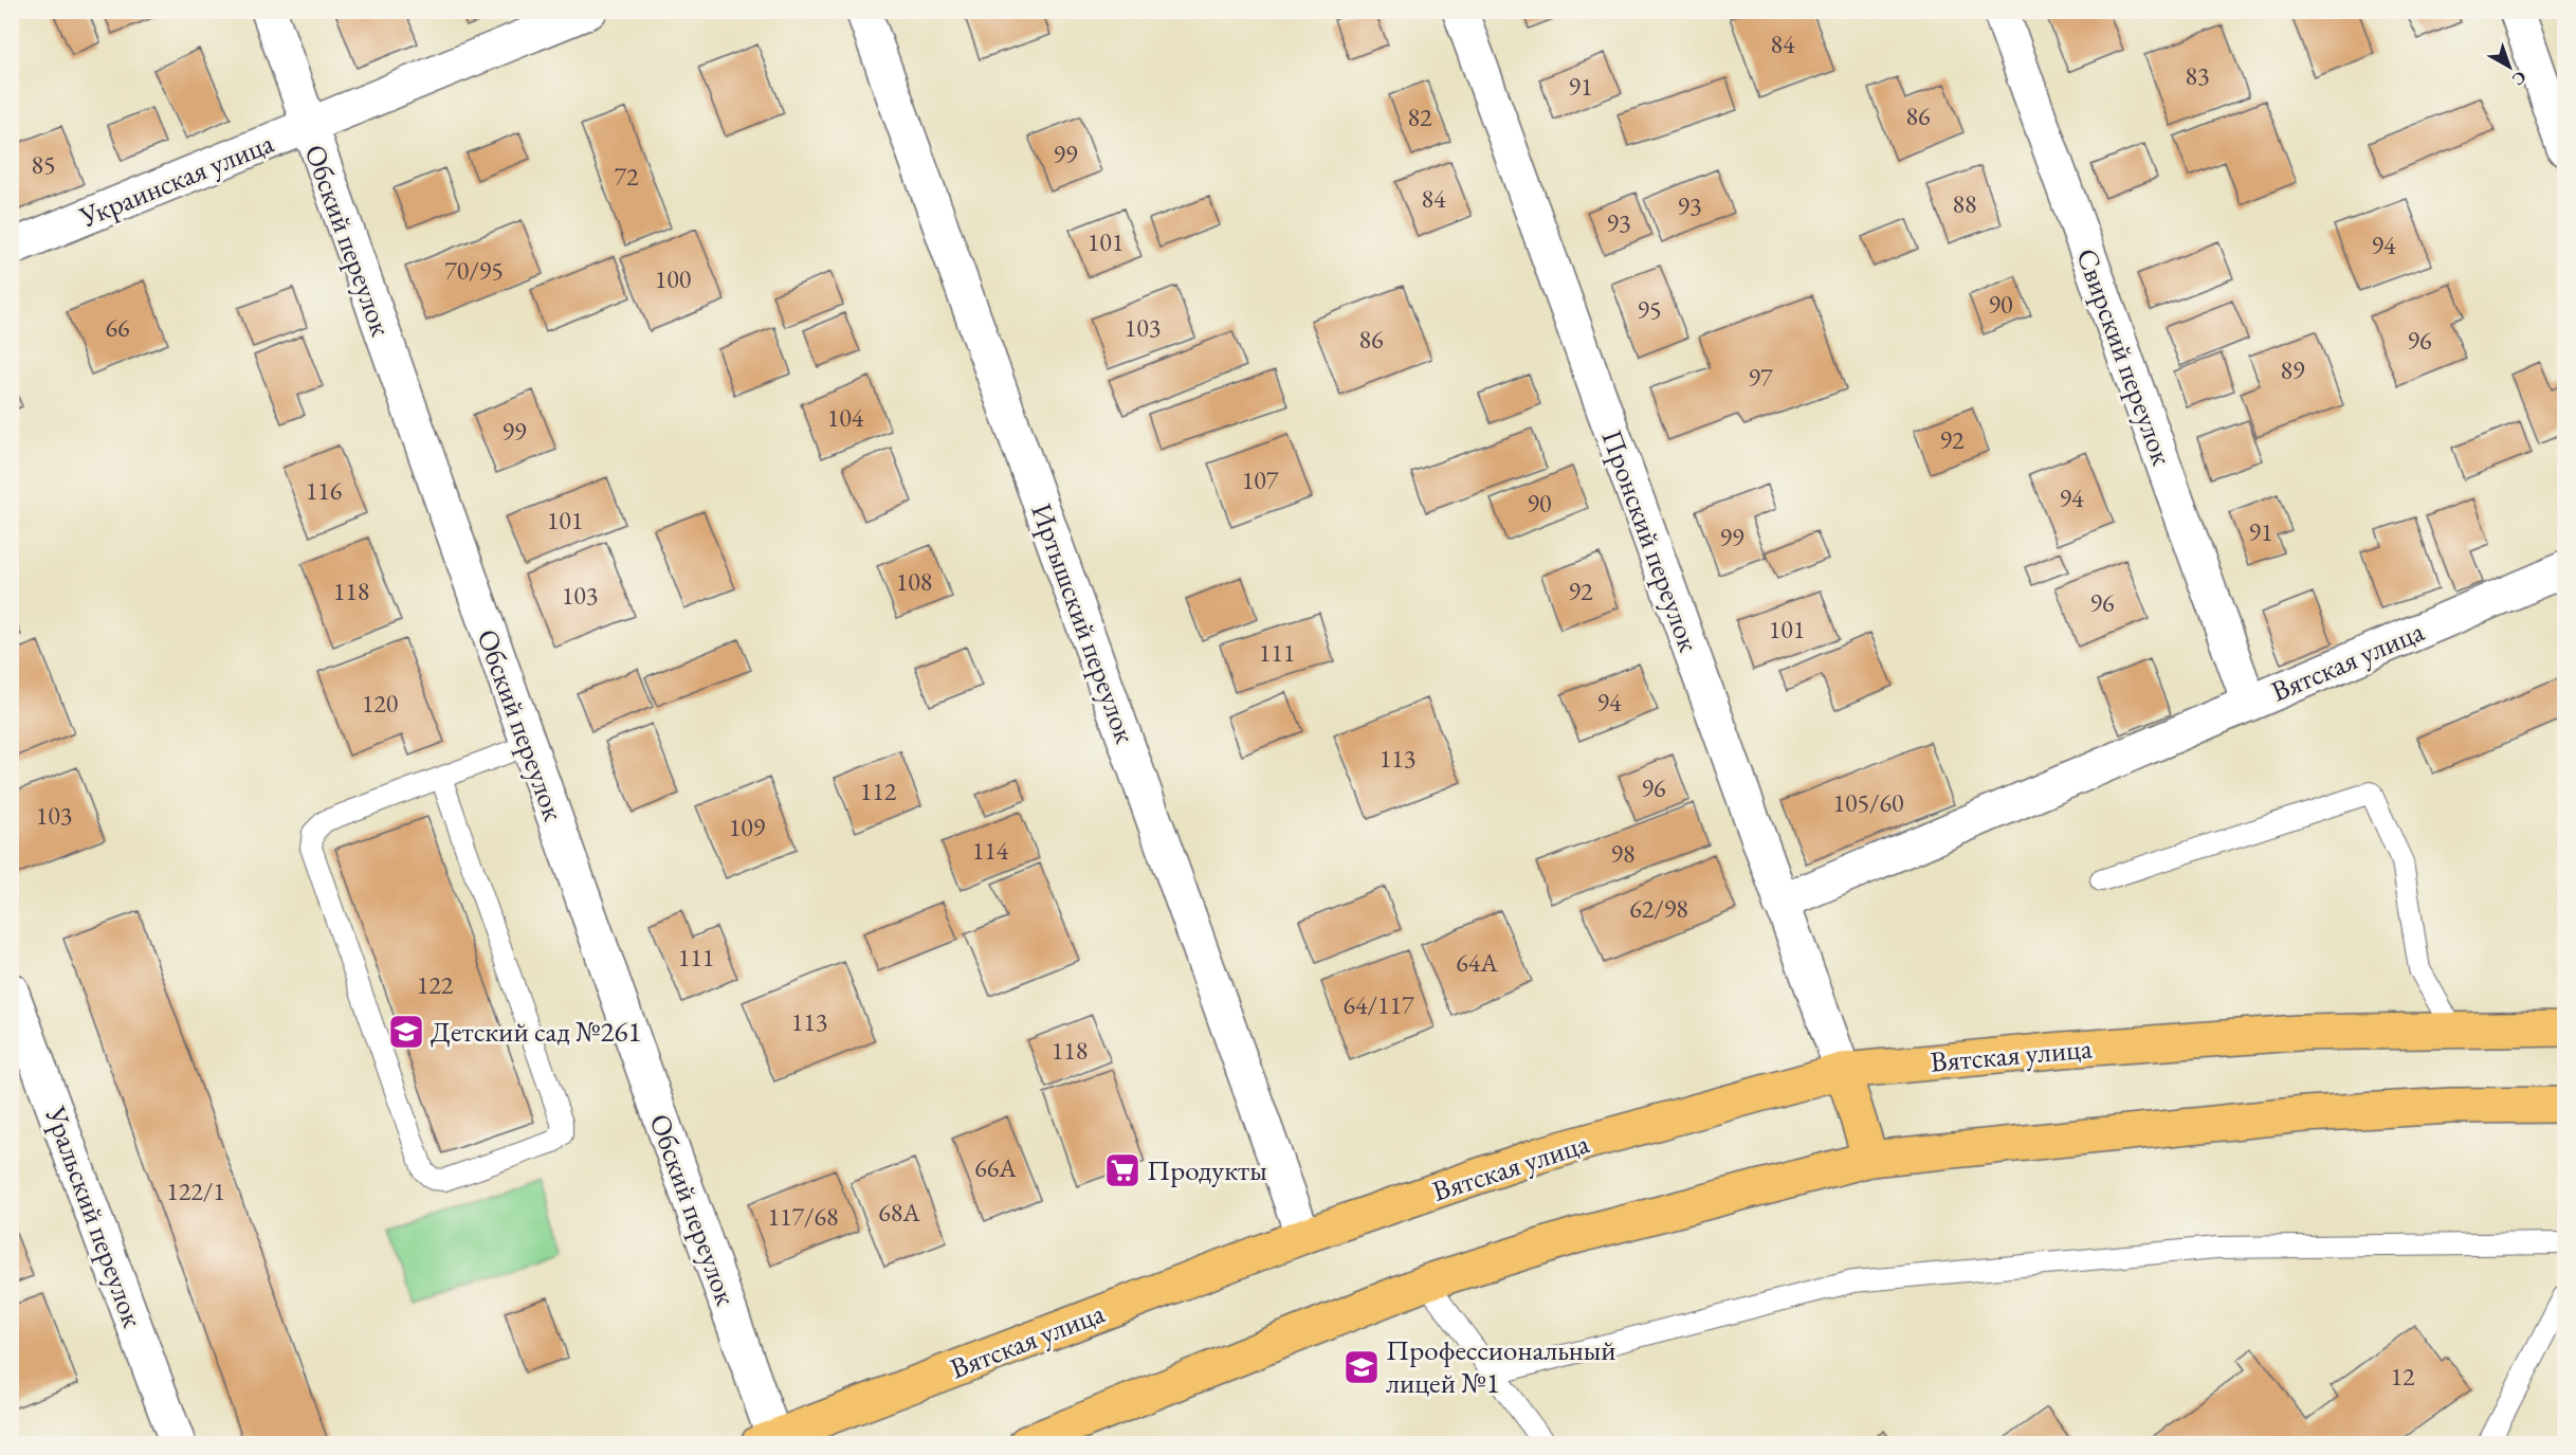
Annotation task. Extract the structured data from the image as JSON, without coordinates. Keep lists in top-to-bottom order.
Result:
{
  "streets": {
    "main road": ["Вятская улица"],
    "street": [
      "Украинская улица",
      "Обский переулок",
      "Свирский переулок",
      "Пронский переулок",
      "Иртышский переулок",
      "Уральский переулок"
    ]
  },
  "crossings": [
    ["Украинская улица", "Обский переулок"],
    ["Обский переулок", "Вятская улица"],
    ["Свирский переулок", "Вятская улица"],
    ["Пронский переулок", "Вятская улица"],
    ["Иртышский переулок", "Вятская улица"]
  ],
  "places": {
    "school or university": ["Детский сад №261", "Профессиональный лицей №1"],
    "supermarket": ["Продукты"]
  },
  "house_numbers": [
    "84",
    "83",
    "91",
    "86",
    "82",
    "99",
    "85",
    "72",
    "84",
    "88",
    "93",
    "93",
    "101",
    "94",
    "70/95",
    "100",
    "90",
    "95",
    "66",
    "103",
    "86",
    "96",
    "89",
    "97",
    "104",
    "99",
    "92",
    "107",
    "116",
    "94",
    "90",
    "101",
    "91",
    "99",
    "108",
    "118",
    "92",
    "103",
    "96",
    "101",
    "111",
    "94",
    "120",
    "113",
    "96",
    "112",
    "105/60",
    "103",
    "109",
    "114",
    "98",
    "62/98",
    "111",
    "64А",
    "122",
    "64/117",
    "113",
    "118",
    "66А",
    "122/1",
    "68А",
    "117/68",
    "12"
  ],
  "north": "bottom right"
}
